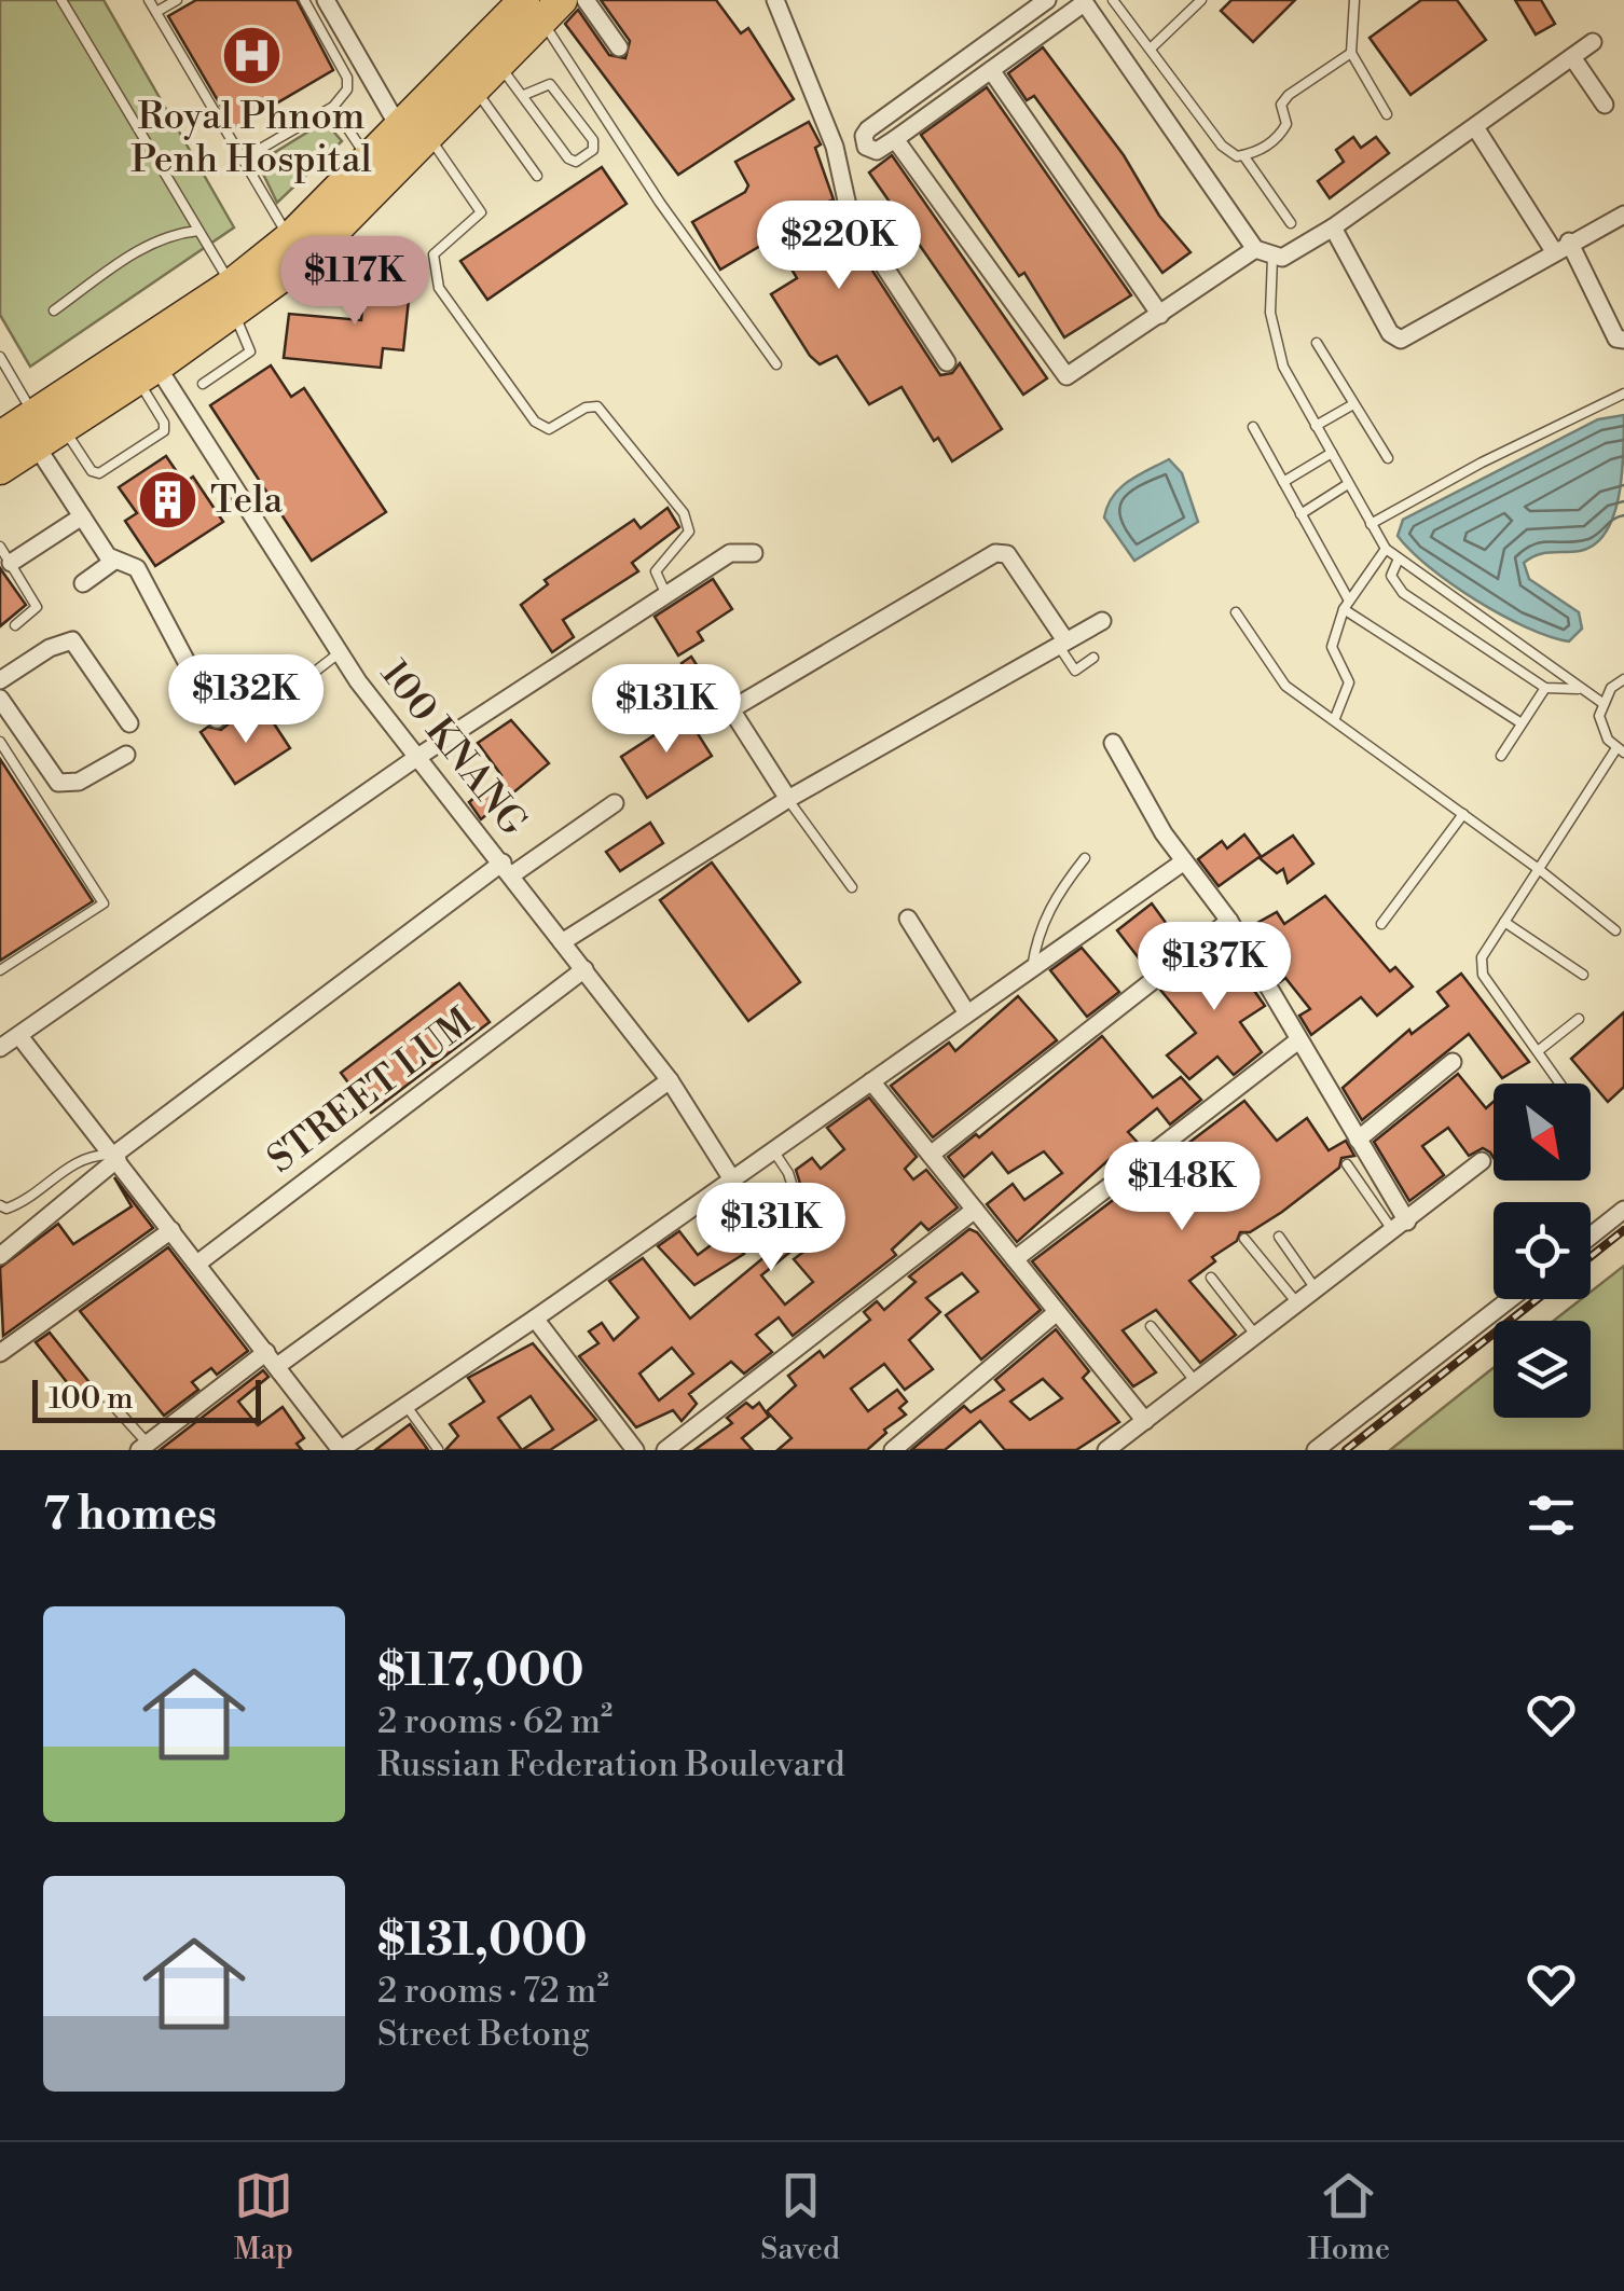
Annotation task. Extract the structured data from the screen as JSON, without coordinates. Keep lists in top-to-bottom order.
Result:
{
  "streets": {
    "street": ["100 KNANG", "STREET LUM"]
  },
  "crossings": [
    ["100 KNANG", "STREET LUM"]
  ],
  "places": {
    "hospital": ["Royal Phnom Penh Hospital"],
    "building": ["Tela"]
  },
  "scale_bar": "100 m",
  "north": "bottom right",
  "page": {
    "price": [
      "$220K",
      "$117K",
      "$132K",
      "$131K",
      "$137K",
      "$148K",
      "$131K"
    ],
    "scale": "100 m",
    "heading": "7 homes",
    "list": [
      {
        "name": "$117,000",
        "note": "2 rooms · 62 m² · Russian Federation Boulevard"
      },
      {
        "name": "$131,000",
        "note": "2 rooms · 72 m² · Street Betong"
      }
    ],
    "tabs": ["Map", "Saved", "Home"]
  }
}
